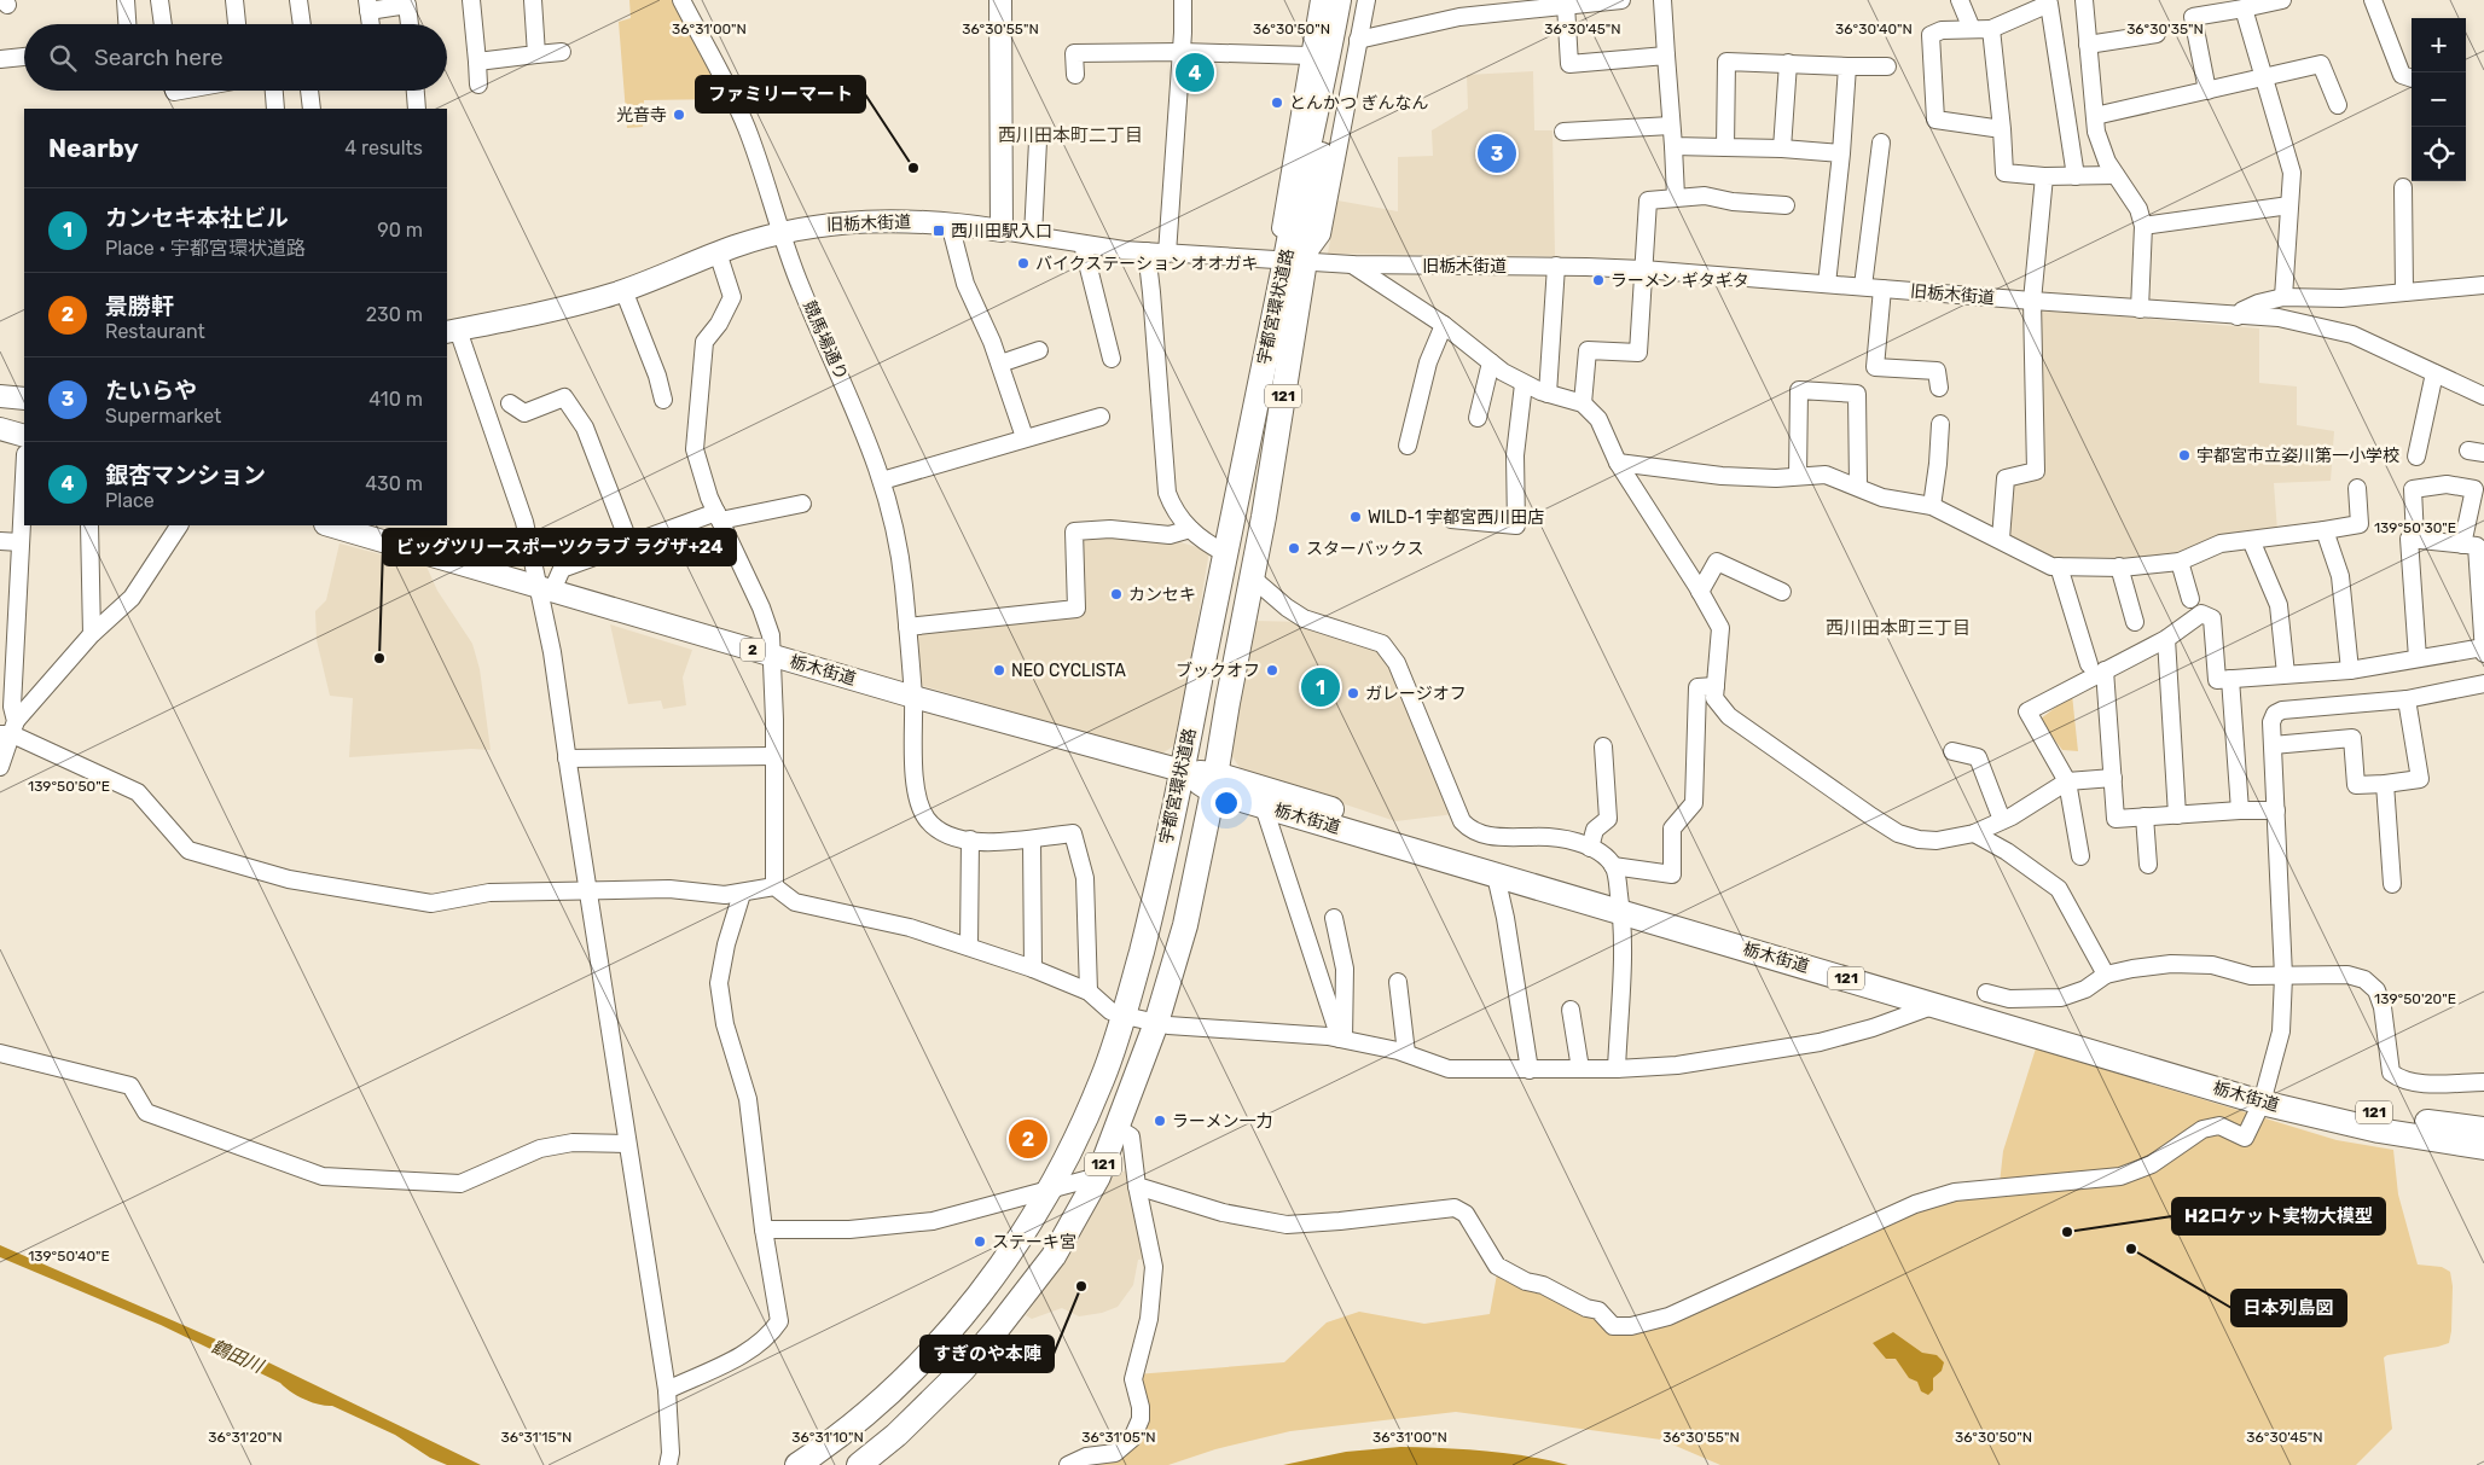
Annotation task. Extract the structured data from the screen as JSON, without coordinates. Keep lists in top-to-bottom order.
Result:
{
  "streets": {
    "highway": ["宇都宮環状道路", "121", "栃木街道"],
    "main road": ["旧栃木街道", "2"],
    "street": ["競馬場通り"]
  },
  "crossings": [
    ["旧栃木街道", "宇都宮環状道路"],
    ["旧栃木街道", "競馬場通り"],
    ["宇都宮環状道路", "栃木街道"],
    ["競馬場通り", "栃木街道"]
  ],
  "districts": ["西川田本町二丁目", "西川田本町三丁目"],
  "water": ["鶴田川"],
  "places": {
    "other": [
      "とんかつ ぎんなん",
      "光音寺",
      "ファミリーマート",
      "バイクステーション オオガキ",
      "ラーメン ギタギタ",
      "宇都宮市立姿川第一小学校",
      "WILD-1 宇都宮西川田店",
      "スターバックス",
      "カンセキ",
      "ビッグツリースポーツクラブ ラグザ+24",
      "NEO CYCLISTA",
      "ブックオフ",
      "ガレージオフ",
      "ラーメン一力",
      "H2ロケット実物大模型",
      "ステーキ宮",
      "日本列島図",
      "すぎのや本陣"
    ],
    "transit": ["西川田駅入口"]
  },
  "page": {
    "map_buttons": ["+", "−"],
    "search": "Search here",
    "pins": [
      "4",
      "3",
      "1",
      "2"
    ],
    "heading": ["Nearby", "4 results"],
    "list": [
      {
        "mark": "1",
        "name": "カンセキ本社ビル",
        "note": "Place · 宇都宮環状道路",
        "value": "90 m"
      },
      {
        "mark": "2",
        "name": "景勝軒",
        "note": "Restaurant",
        "value": "230 m"
      },
      {
        "mark": "3",
        "name": "たいらや",
        "note": "Supermarket",
        "value": "410 m"
      },
      {
        "mark": "4",
        "name": "銀杏マンション",
        "note": "Place",
        "value": "430 m"
      }
    ]
  },
  "coordinates": [
    "36°31'00\"N",
    "36°30'55\"N",
    "36°30'50\"N",
    "36°30'45\"N",
    "36°30'40\"N",
    "36°30'35\"N",
    "139°50'30\"E",
    "139°50'50\"E",
    "139°50'20\"E",
    "139°50'40\"E",
    "36°31'20\"N",
    "36°31'15\"N",
    "36°31'10\"N",
    "36°31'05\"N"
  ]
}
